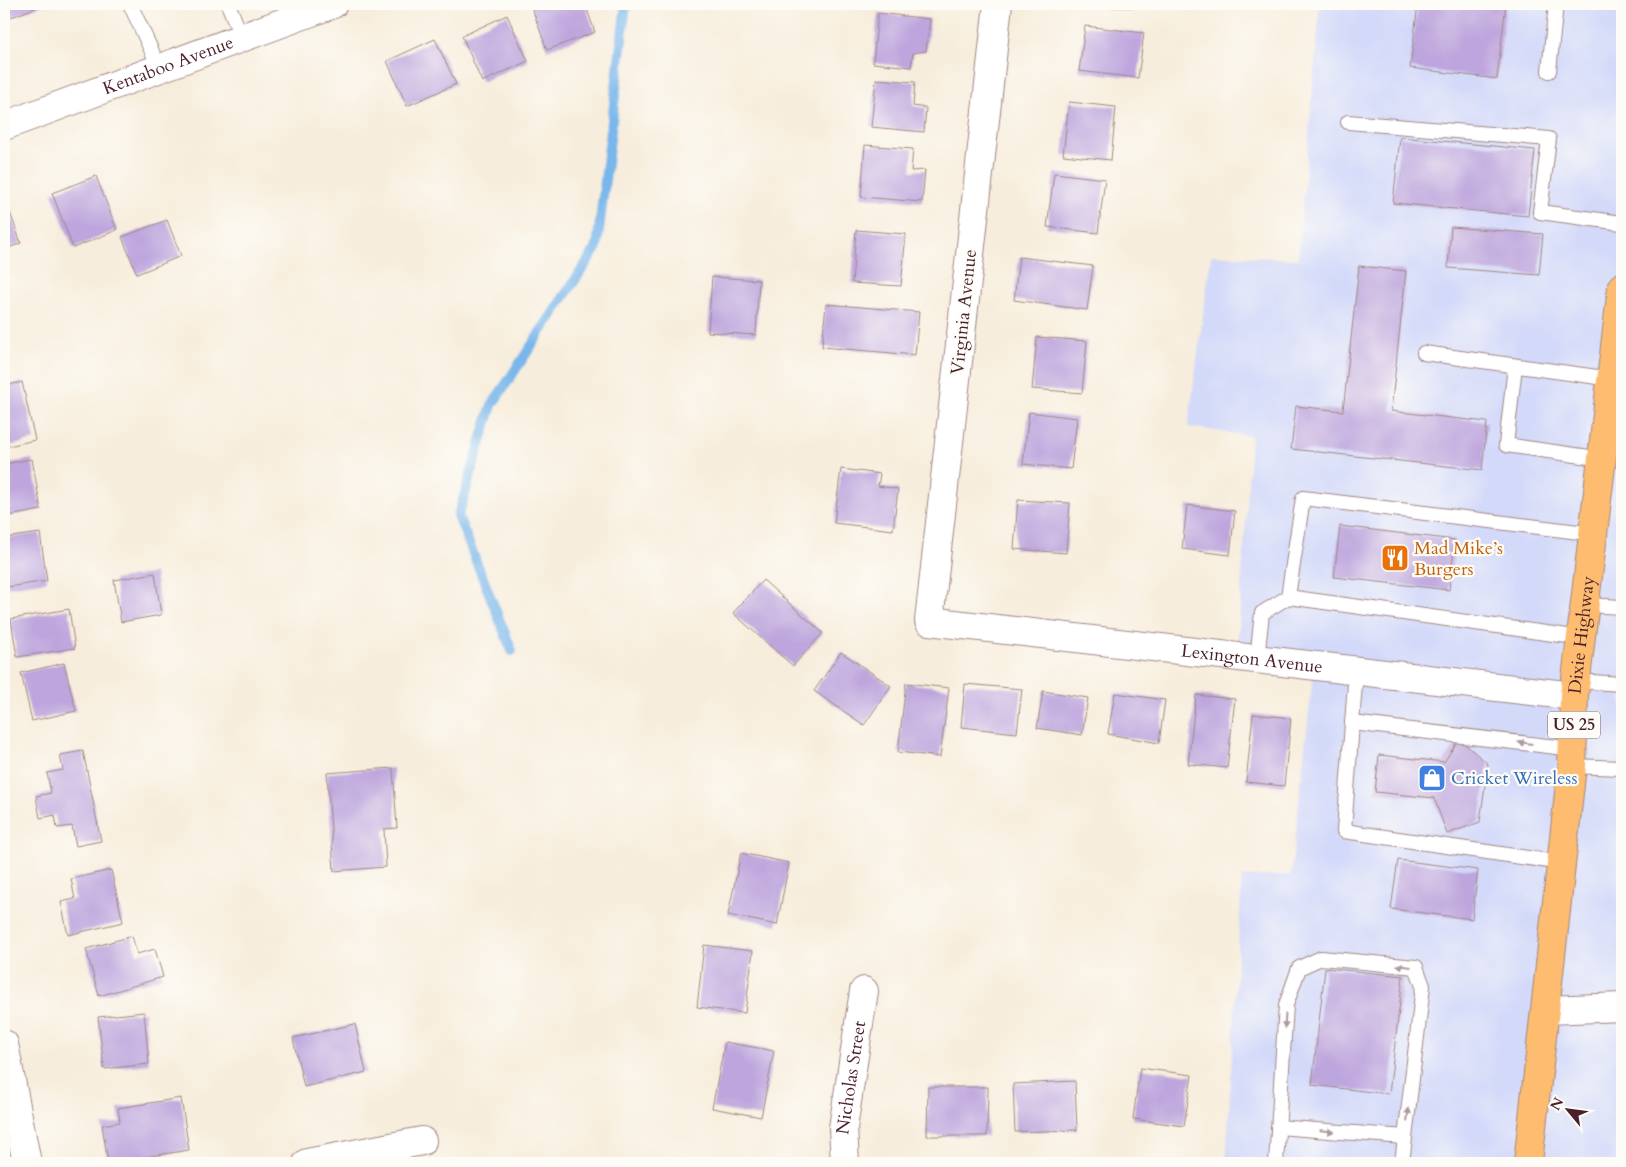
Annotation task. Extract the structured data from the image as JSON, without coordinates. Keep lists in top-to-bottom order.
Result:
{
  "streets": {
    "main road": ["Dixie Highway", "US 25"],
    "street": [
      "Kentaboo Avenue",
      "Virginia Avenue",
      "Lexington Avenue",
      "Nicholas Street"
    ]
  },
  "crossings": [
    ["Virginia Avenue", "Lexington Avenue"],
    ["Dixie Highway", "Lexington Avenue"]
  ],
  "places": {
    "restaurant": ["Mad Mike’s Burgers"],
    "shop": ["Cricket Wireless"]
  },
  "north": "top left"
}
